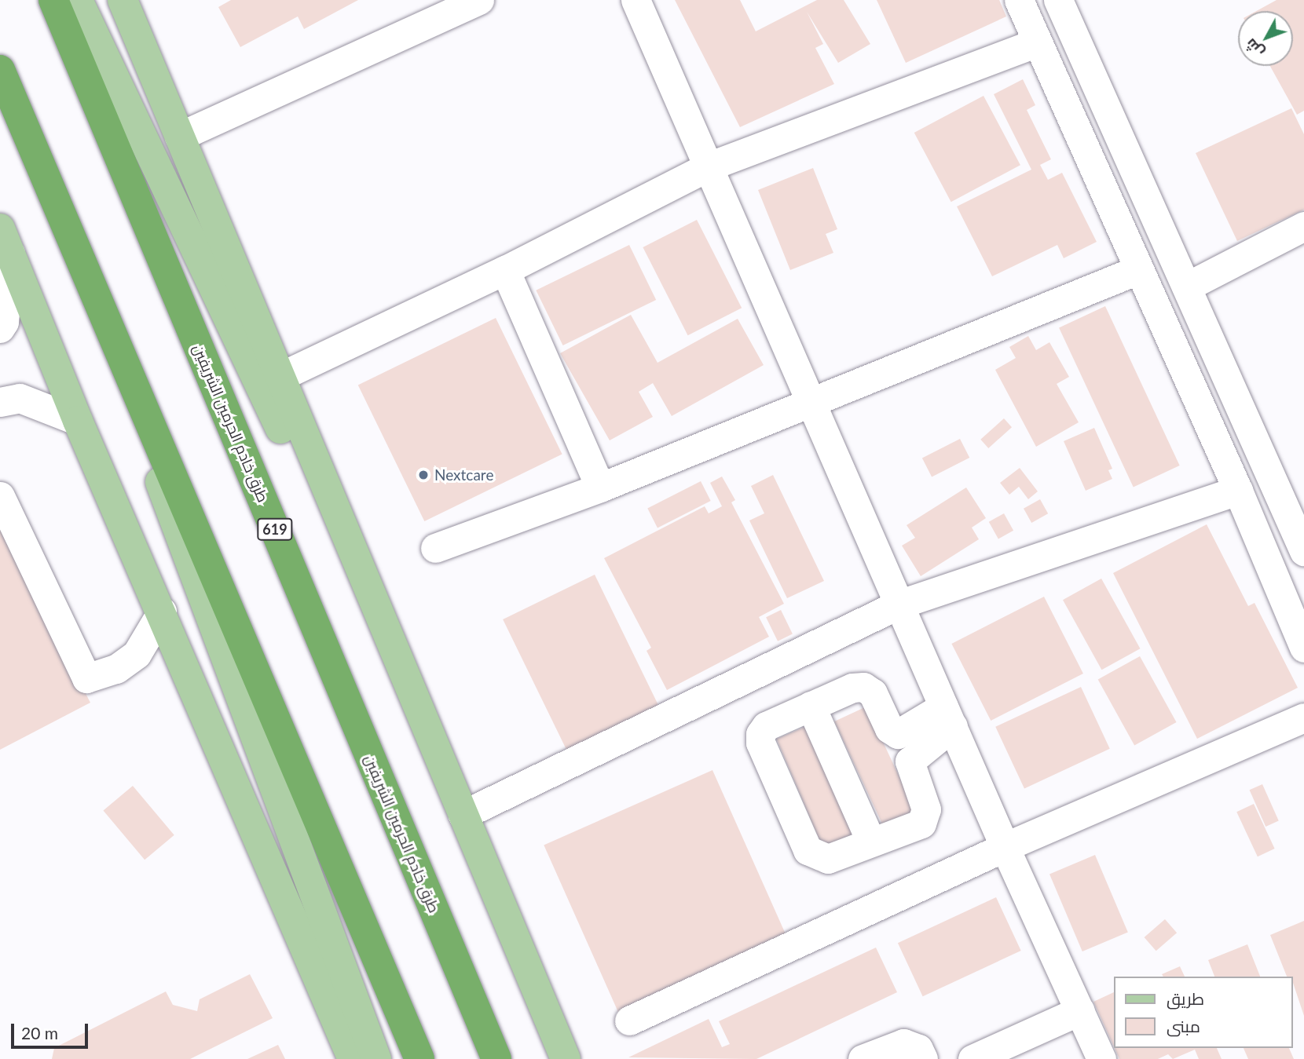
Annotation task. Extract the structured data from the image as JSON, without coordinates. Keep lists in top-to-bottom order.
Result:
{
  "streets": {
    "highway": ["طرق خادم الحرمين الشريفين", "619"]
  },
  "places": ["Nextcare"],
  "legend": ["طريق", "مبنى"],
  "scale_bar": "20 m",
  "north": "bottom left"
}
